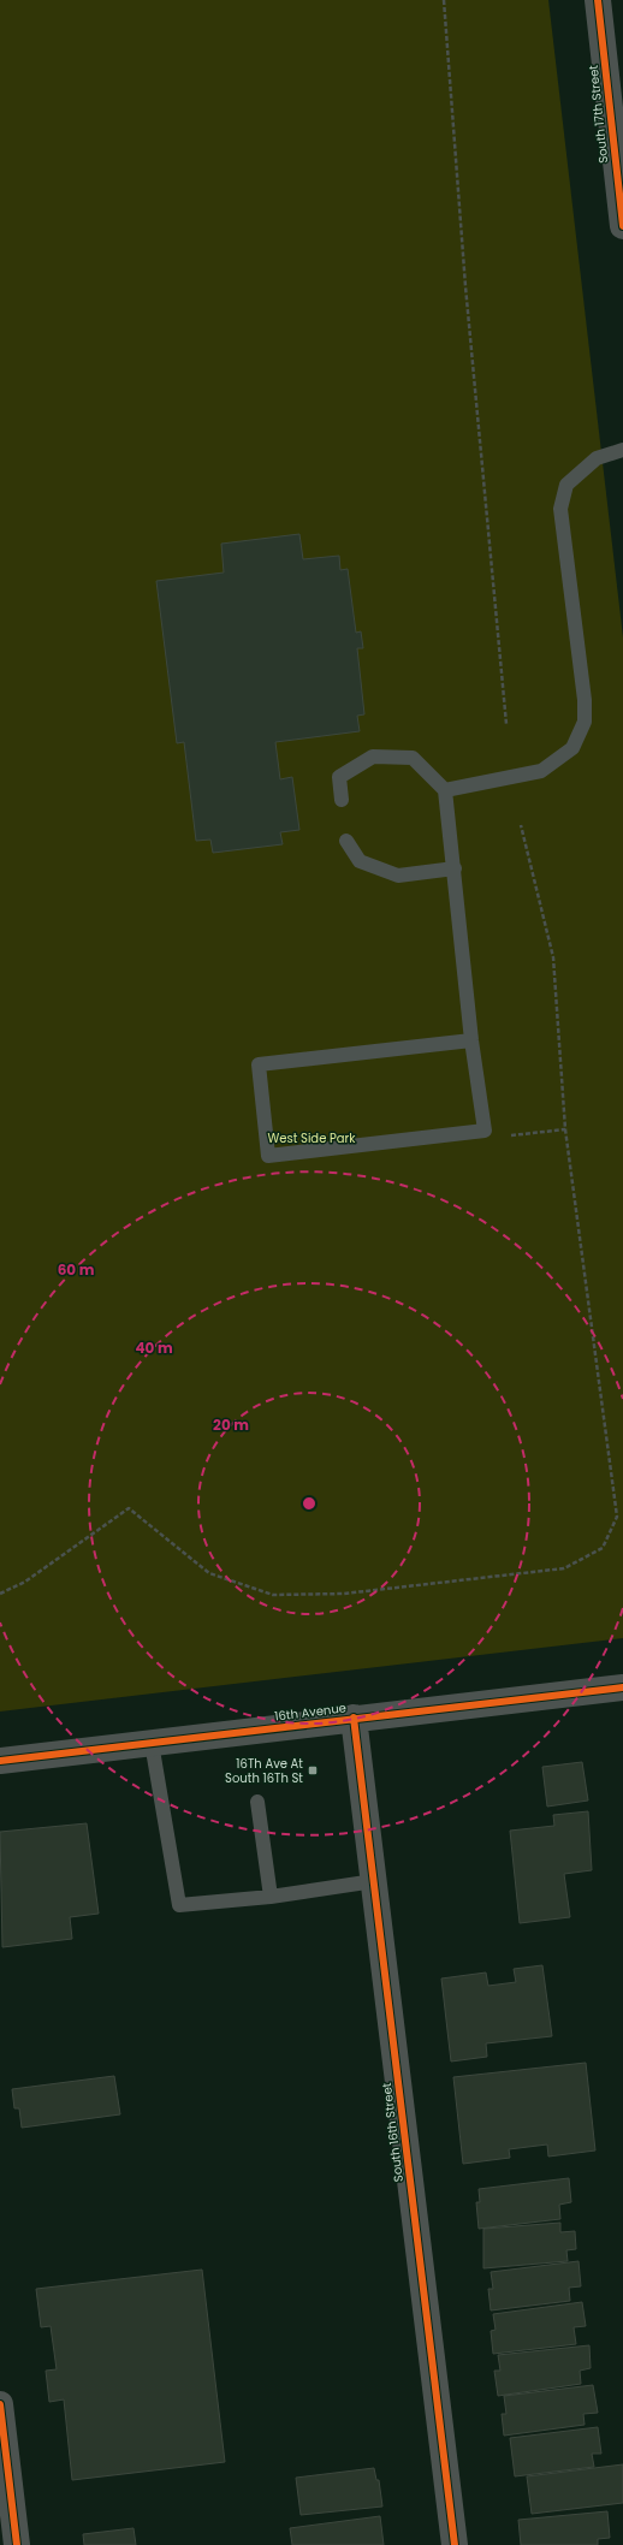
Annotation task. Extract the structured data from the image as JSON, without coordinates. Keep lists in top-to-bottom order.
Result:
{
  "streets": {
    "street": ["South 17th Street", "16th Avenue", "South 16th Street"]
  },
  "crossings": [
    ["16th Avenue", "South 16th Street"]
  ],
  "parks": ["West Side Park"],
  "places": {
    "transit": ["16Th Ave At South 16Th St"]
  },
  "rings": ["60 m", "40 m", "20 m"]
}
